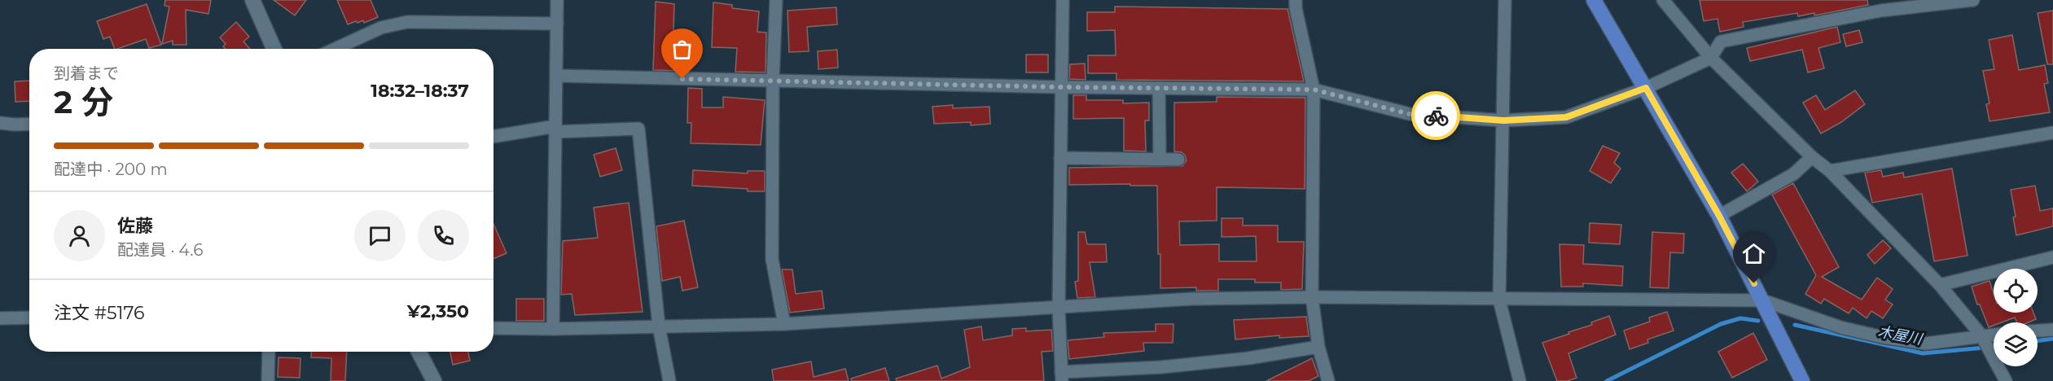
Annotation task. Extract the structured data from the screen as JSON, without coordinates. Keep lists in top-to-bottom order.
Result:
{
  "water": ["木屋川"],
  "page": {
    "heading": ["2 分", "到着まで", "18:32–18:37"],
    "panel": [
      "佐藤",
      "配達員 · 4.6",
      "注文 #5176",
      "¥2,350"
    ],
    "bar": "配達中 · 200 m"
  }
}
